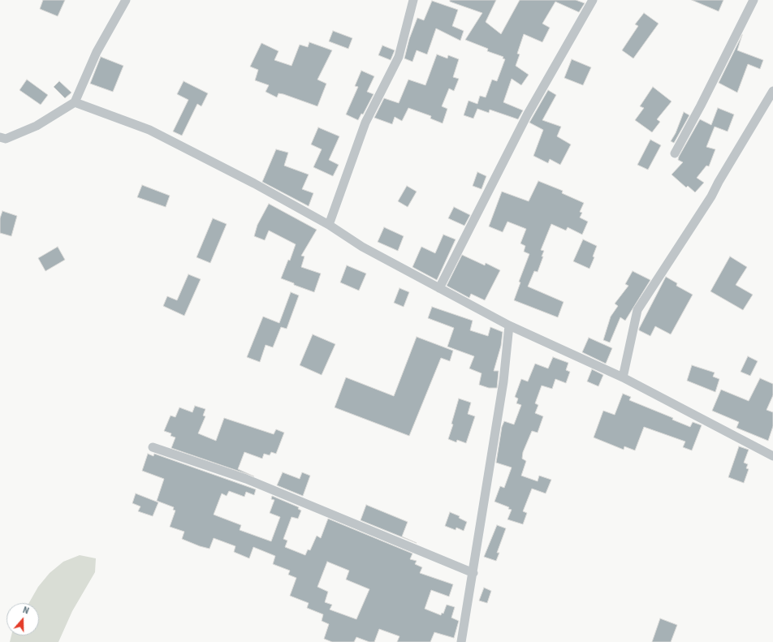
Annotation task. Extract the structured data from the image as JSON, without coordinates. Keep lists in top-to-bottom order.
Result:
{
  "north": "top"
}
